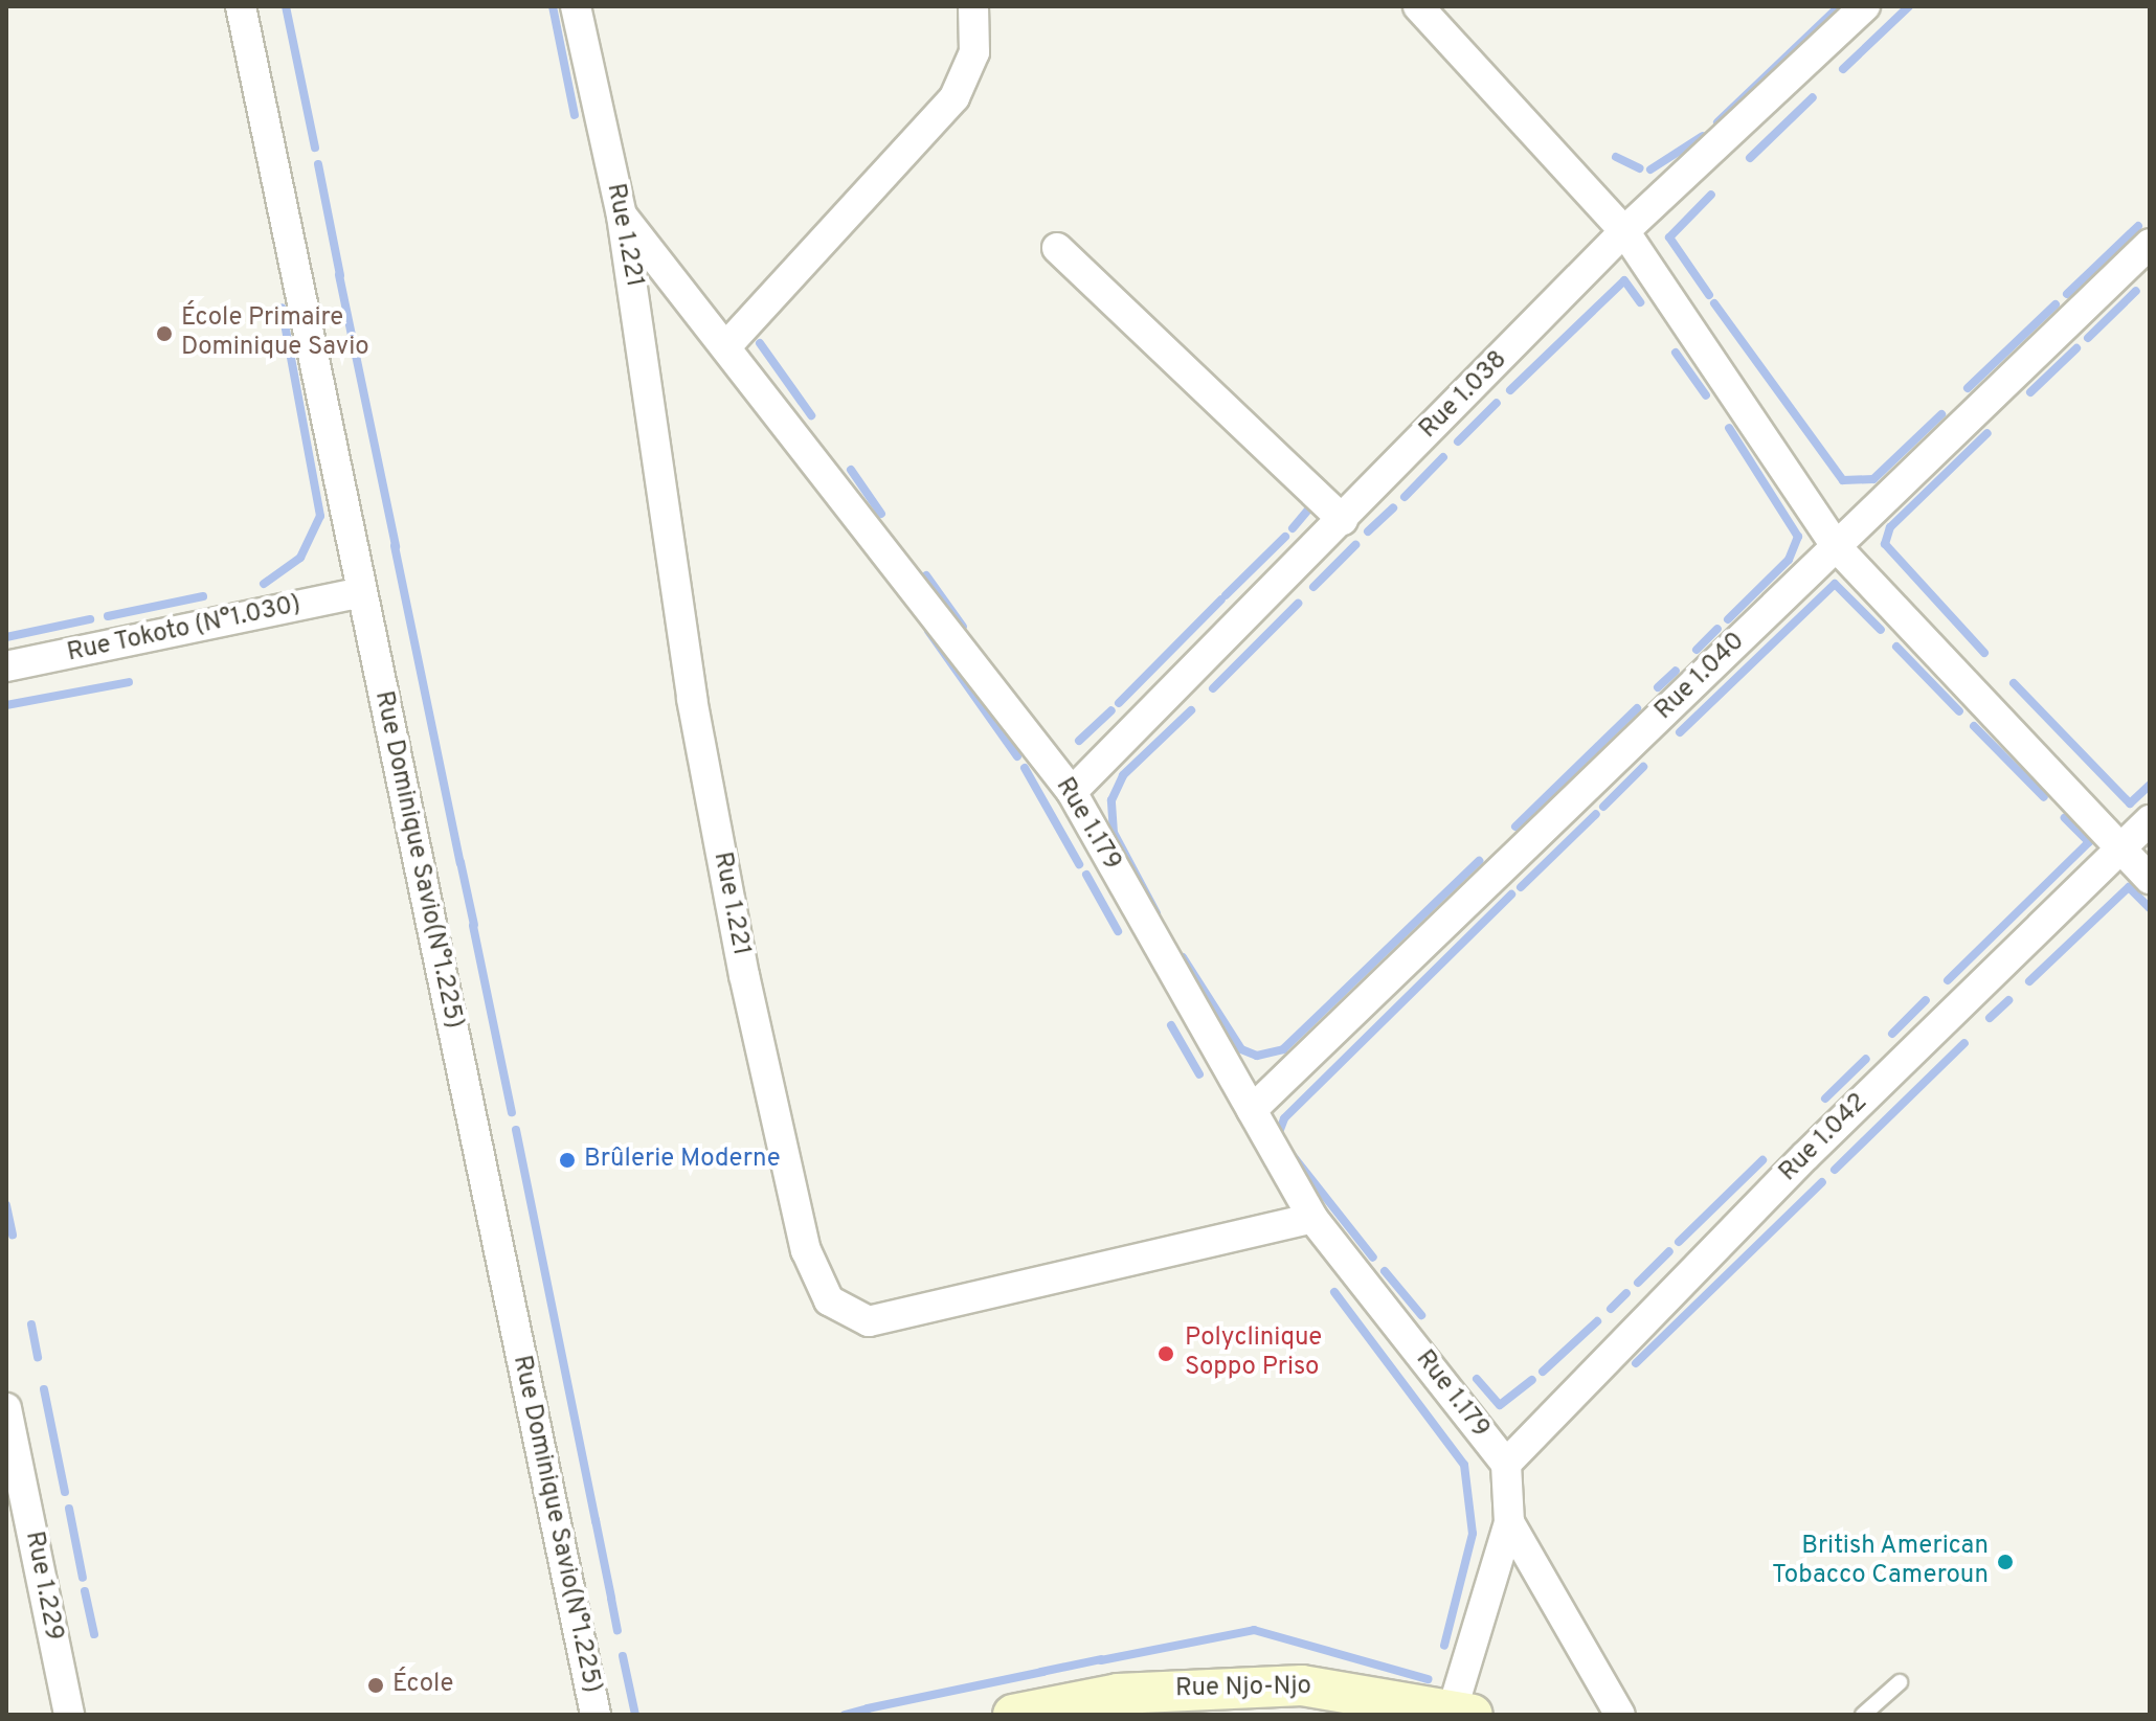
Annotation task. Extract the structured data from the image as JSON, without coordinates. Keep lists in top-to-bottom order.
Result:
{
  "streets": {
    "main road": ["Rue Njo-Njo"],
    "street": [
      "Rue 1.221",
      "Rue 1.038",
      "Rue Tokoto (N°1.030)",
      "Rue 1.040",
      "Rue 1.179",
      "Rue Dominique Savio(N°1.225)",
      "Rue 1.042",
      "Rue 1.229"
    ]
  },
  "crossings": [
    ["Rue 1.221", "Rue 1.179"],
    ["Rue 1.038", "Rue 1.179"],
    ["Rue Tokoto (N°1.030)", "Rue Dominique Savio(N°1.225)"],
    ["Rue 1.040", "Rue 1.179"],
    ["Rue 1.179", "Rue 1.042"]
  ],
  "places": [
    "École Primaire Dominique Savio",
    "Brûlerie Moderne",
    "Polyclinique Soppo Priso",
    "British American Tobacco Cameroun",
    "École"
  ]
}
